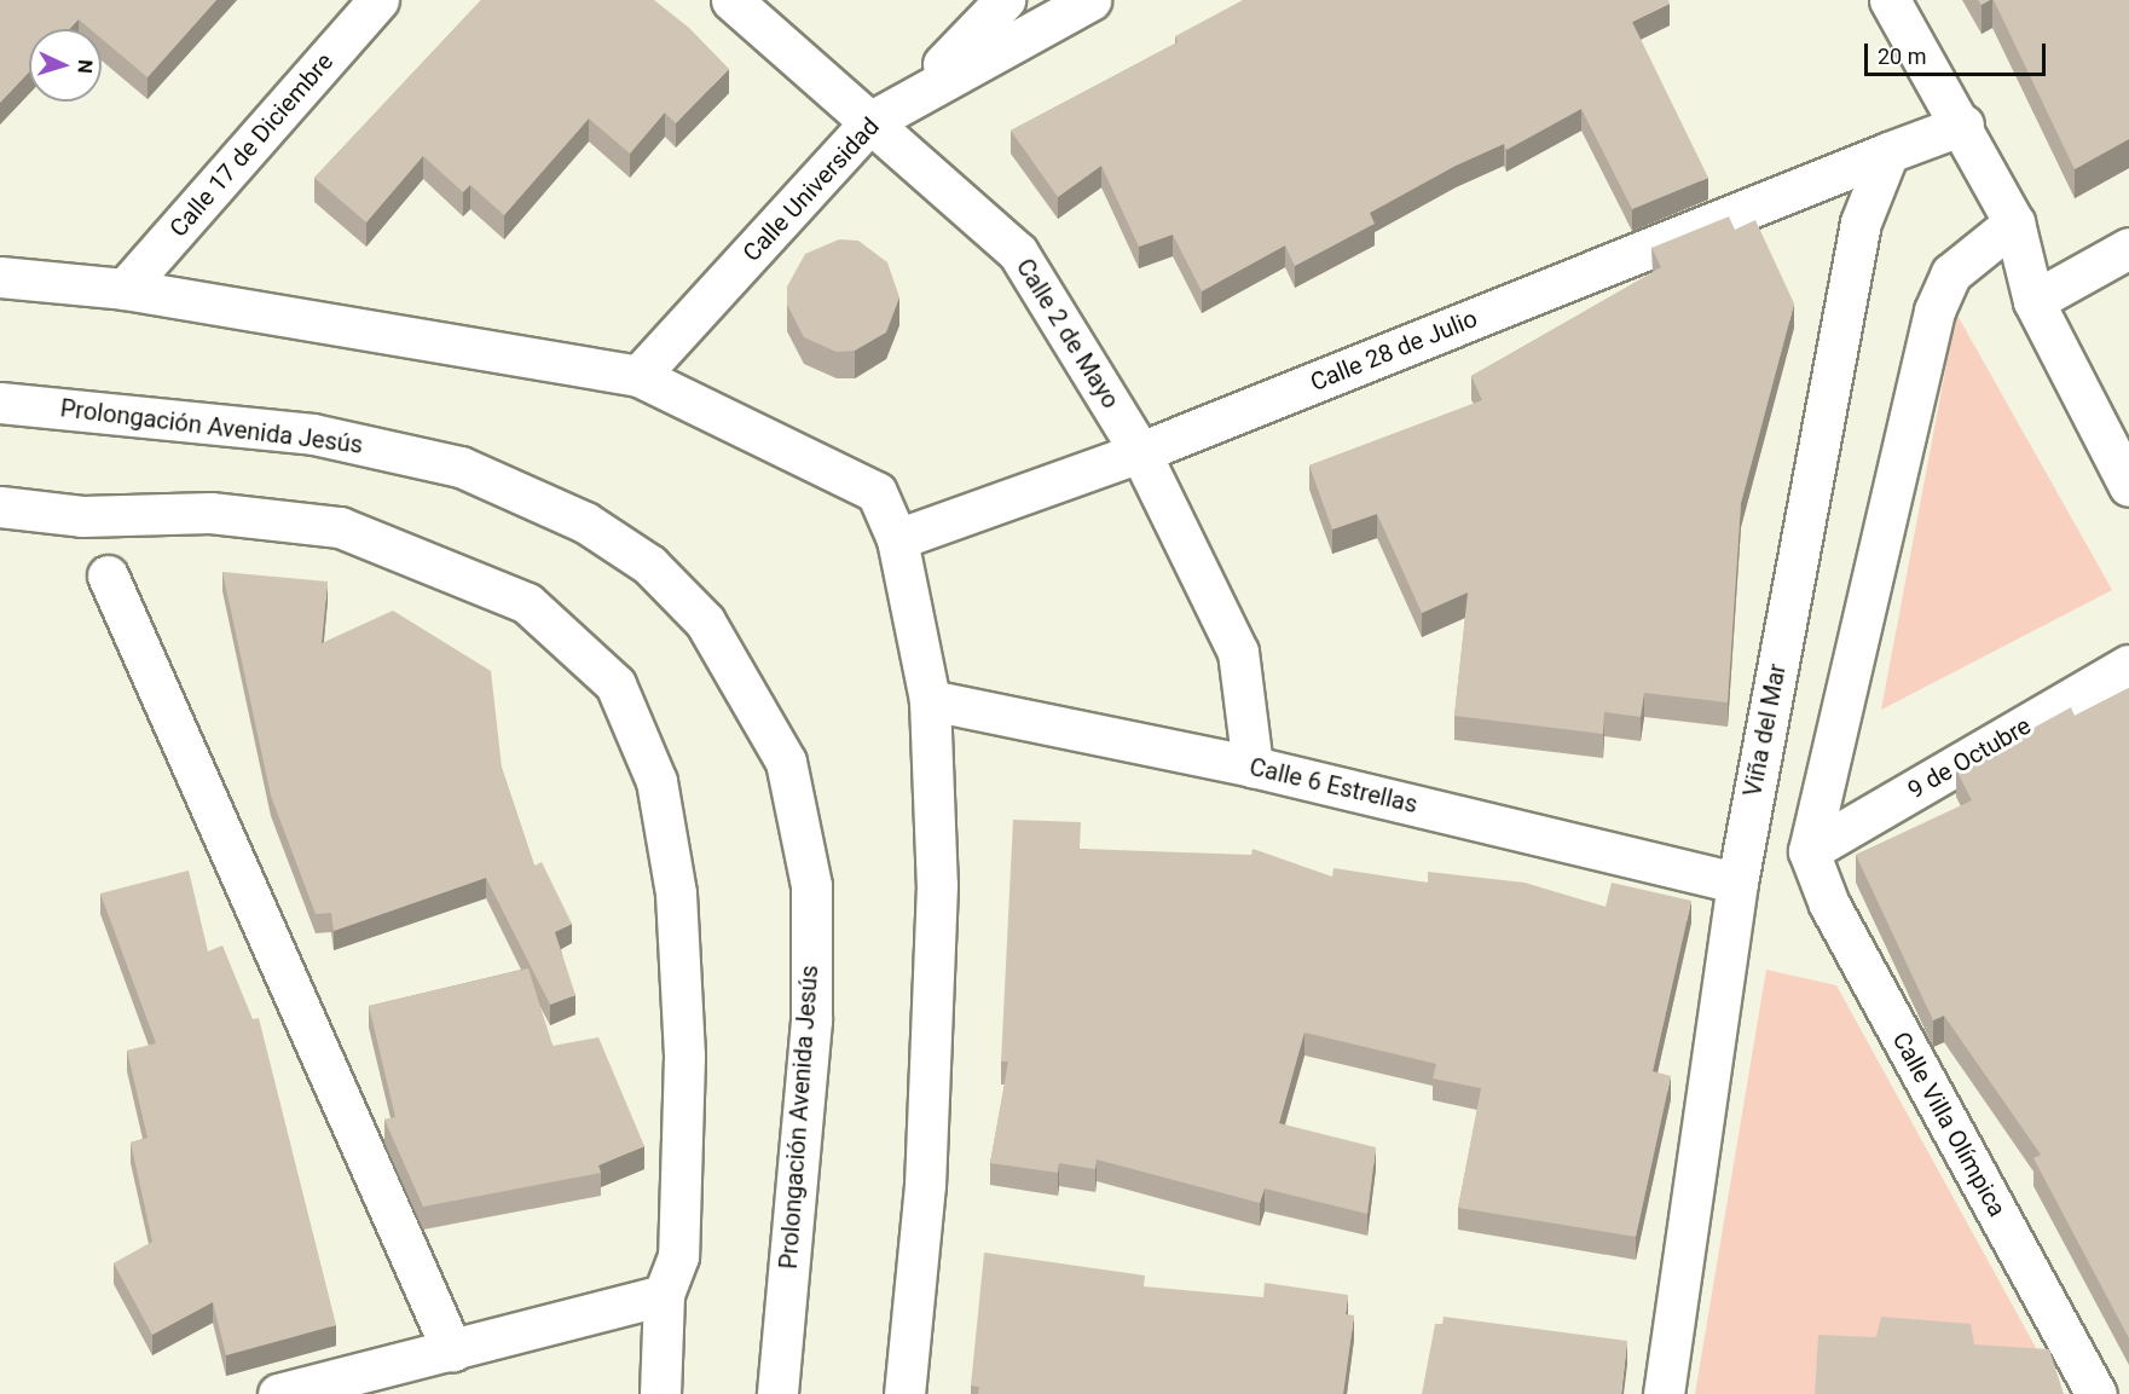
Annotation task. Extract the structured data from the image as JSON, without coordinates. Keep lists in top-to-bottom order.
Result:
{
  "streets": {
    "street": [
      "Calle 17 de Diciembre",
      "Calle Universidad",
      "Calle 2 de Mayo",
      "Calle 28 de Julio",
      "Prolongación Avenida Jesús",
      "Viña del Mar",
      "9 de Octubre",
      "Calle 6 Estrellas",
      "Calle Villa Olímpica"
    ]
  },
  "crossings": [
    ["Calle Universidad", "Calle 2 de Mayo"],
    ["Calle 2 de Mayo", "Calle 28 de Julio"],
    ["Calle 2 de Mayo", "Calle 6 Estrellas"],
    ["Calle 28 de Julio", "Viña del Mar"],
    ["Viña del Mar", "Calle 6 Estrellas"],
    ["9 de Octubre", "Calle Villa Olímpica"]
  ],
  "scale_bar": "20 m",
  "north": "right"
}
